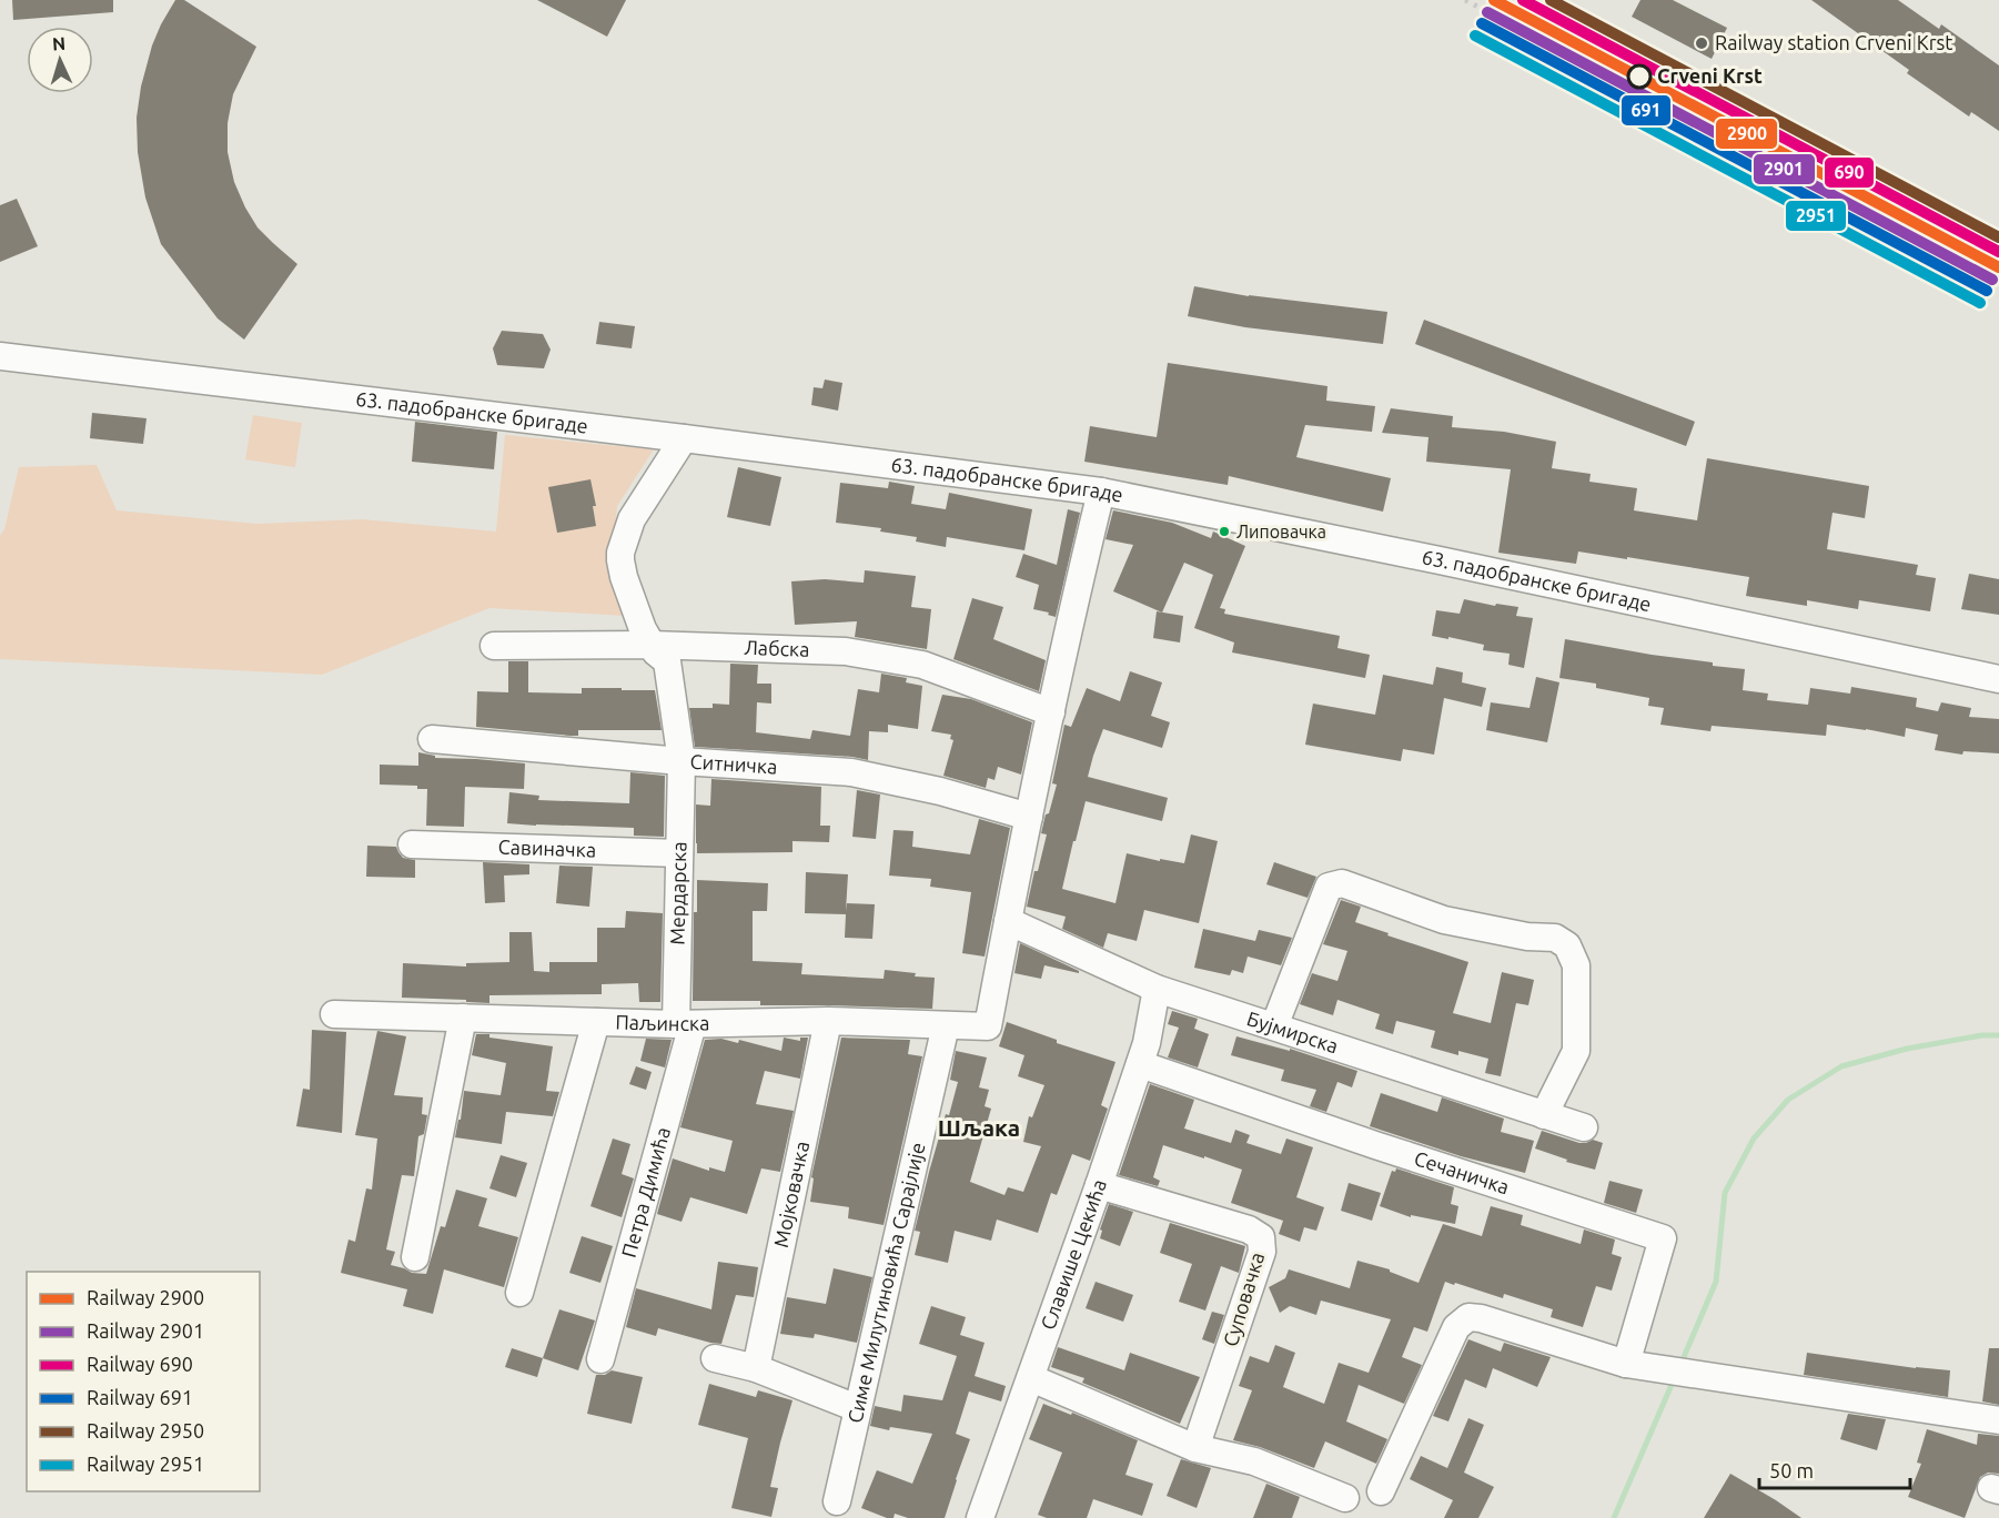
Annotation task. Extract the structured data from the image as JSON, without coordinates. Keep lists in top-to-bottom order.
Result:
{
  "streets": {
    "street": [
      "63. падобранске бригаде",
      "Лабска",
      "Ситничка",
      "Савиначка",
      "Мердарска",
      "Паљинска",
      "Бујмирска",
      "Сечаничка",
      "Петра Димића",
      "Мојковачка",
      "Славише Цекића",
      "Симе Милутиновића Сарајлије",
      "Суповачка"
    ]
  },
  "crossings": [
    ["63. падобранске бригаде", "Мердарска"],
    ["Лабска", "Мердарска"],
    ["Ситничка", "Мердарска"],
    ["Савиначка", "Мердарска"],
    ["Мердарска", "Паљинска"],
    ["Мердарска", "Петра Димића"],
    ["Паљинска", "Бујмирска"],
    ["Паљинска", "Петра Димића"],
    ["Паљинска", "Мојковачка"],
    ["Паљинска", "Симе Милутиновића Сарајлије"],
    ["Бујмирска", "Славише Цекића"],
    ["Сечаничка", "Славише Цекића"],
    ["Славише Цекића", "Суповачка"]
  ],
  "districts": ["Шљака"],
  "places": ["Railway station Crveni Krst", "Crveni Krst", "Липовачка"],
  "lines": [
    "rail line 2900",
    "rail line 690",
    "rail line 2950",
    "rail line 2901",
    "rail line 691",
    "rail line 2951"
  ],
  "legend": [
    "Railway 2900",
    "Railway 2901",
    "Railway 690",
    "Railway 691",
    "Railway 2950",
    "Railway 2951"
  ],
  "scale_bar": "50 m",
  "north": "top"
}
